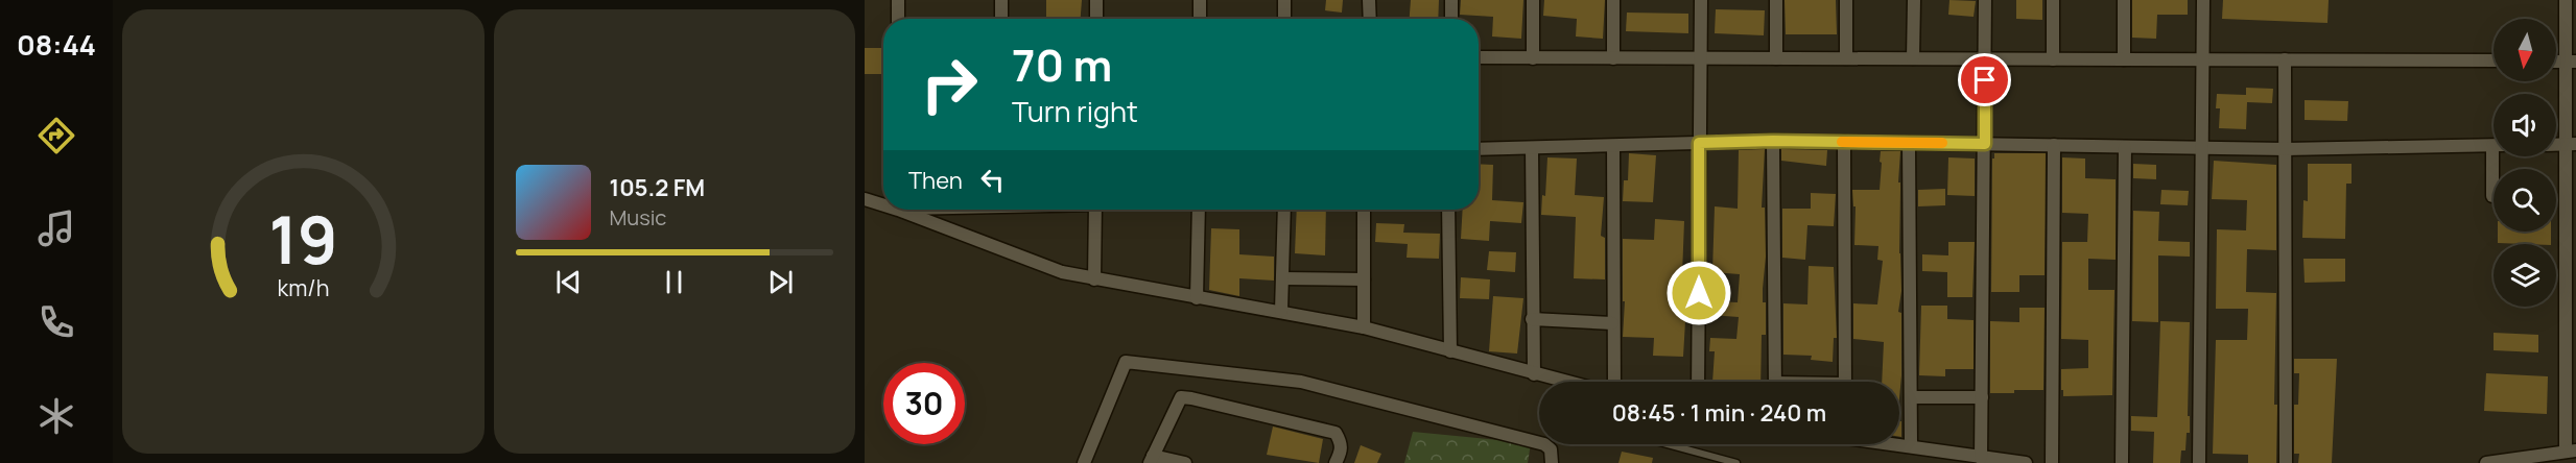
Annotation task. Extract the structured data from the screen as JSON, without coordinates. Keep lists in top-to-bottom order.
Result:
{
  "north": "bottom",
  "page": {
    "tabs": "08:44",
    "turn": ["70 m", "Turn right"],
    "then": "Then",
    "song": ["105.2 FM", "Music"],
    "limit": "30",
    "trip": "08:45 · 1 min · 240 m",
    "gauge": ["19", "km/h"]
  }
}
